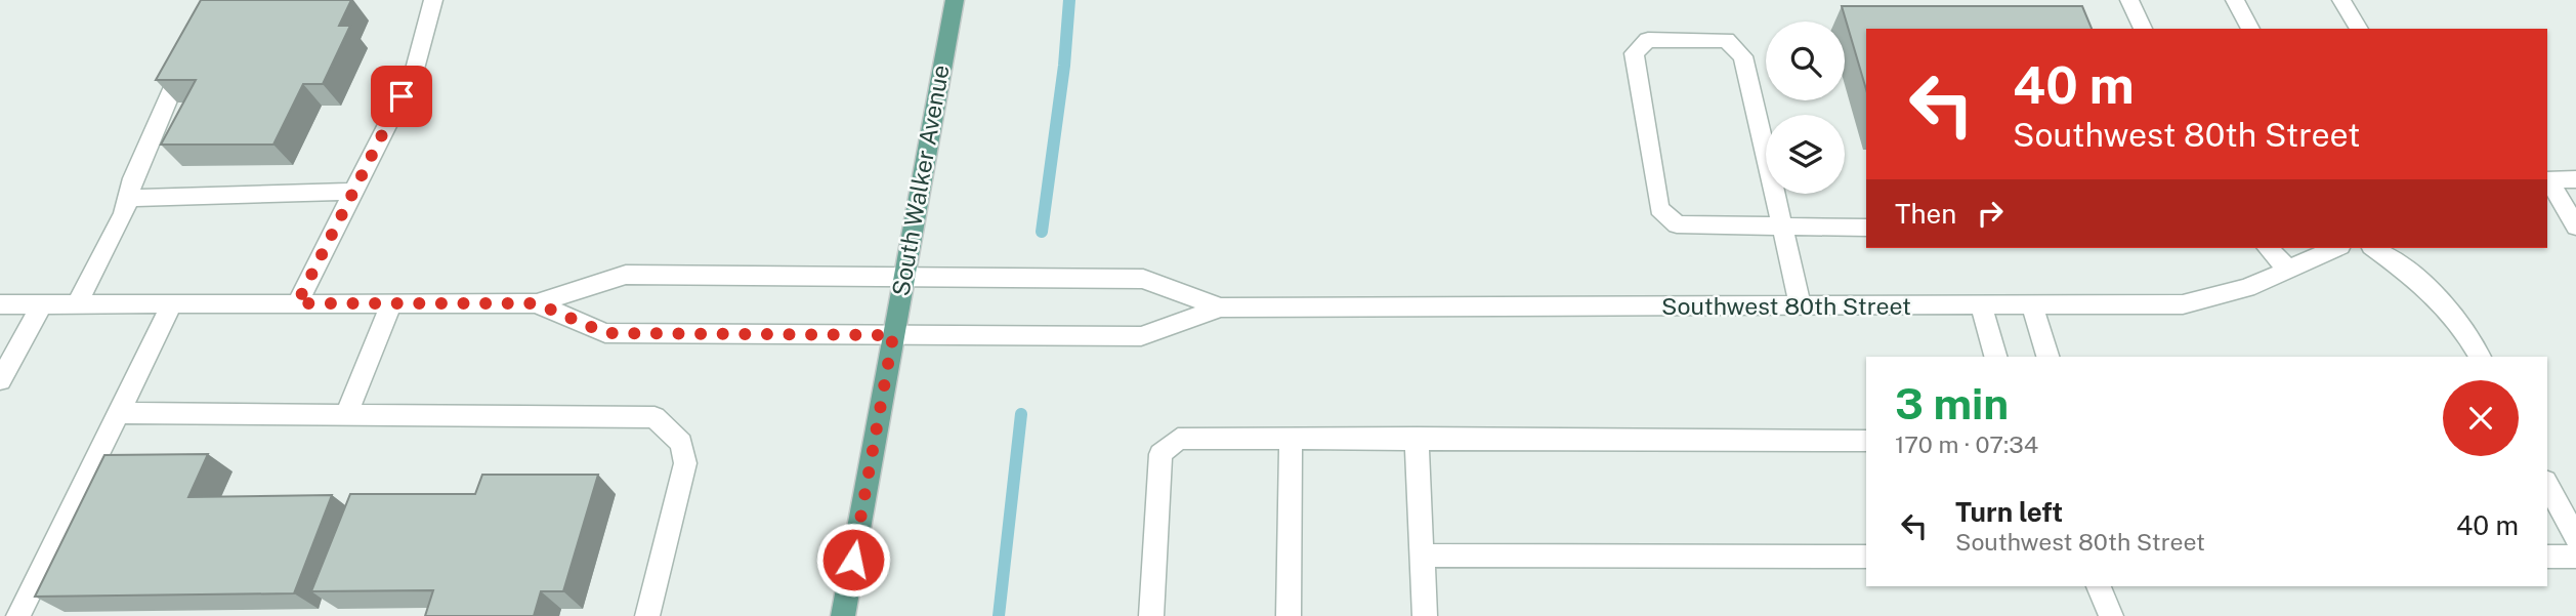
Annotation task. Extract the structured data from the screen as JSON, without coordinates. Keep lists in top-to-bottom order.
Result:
{
  "streets": {
    "main road": ["South Walker Avenue"],
    "street": ["Southwest 80th Street"]
  },
  "crossings": [
    ["South Walker Avenue", "Southwest 80th Street"]
  ],
  "page": {
    "turn": ["40 m", "Southwest 80th Street"],
    "then": "Then",
    "heading": ["3 min", "170 m · 07:34"],
    "list": [
      {
        "name": "Turn left",
        "note": "Southwest 80th Street",
        "value": "40 m"
      }
    ]
  }
}
